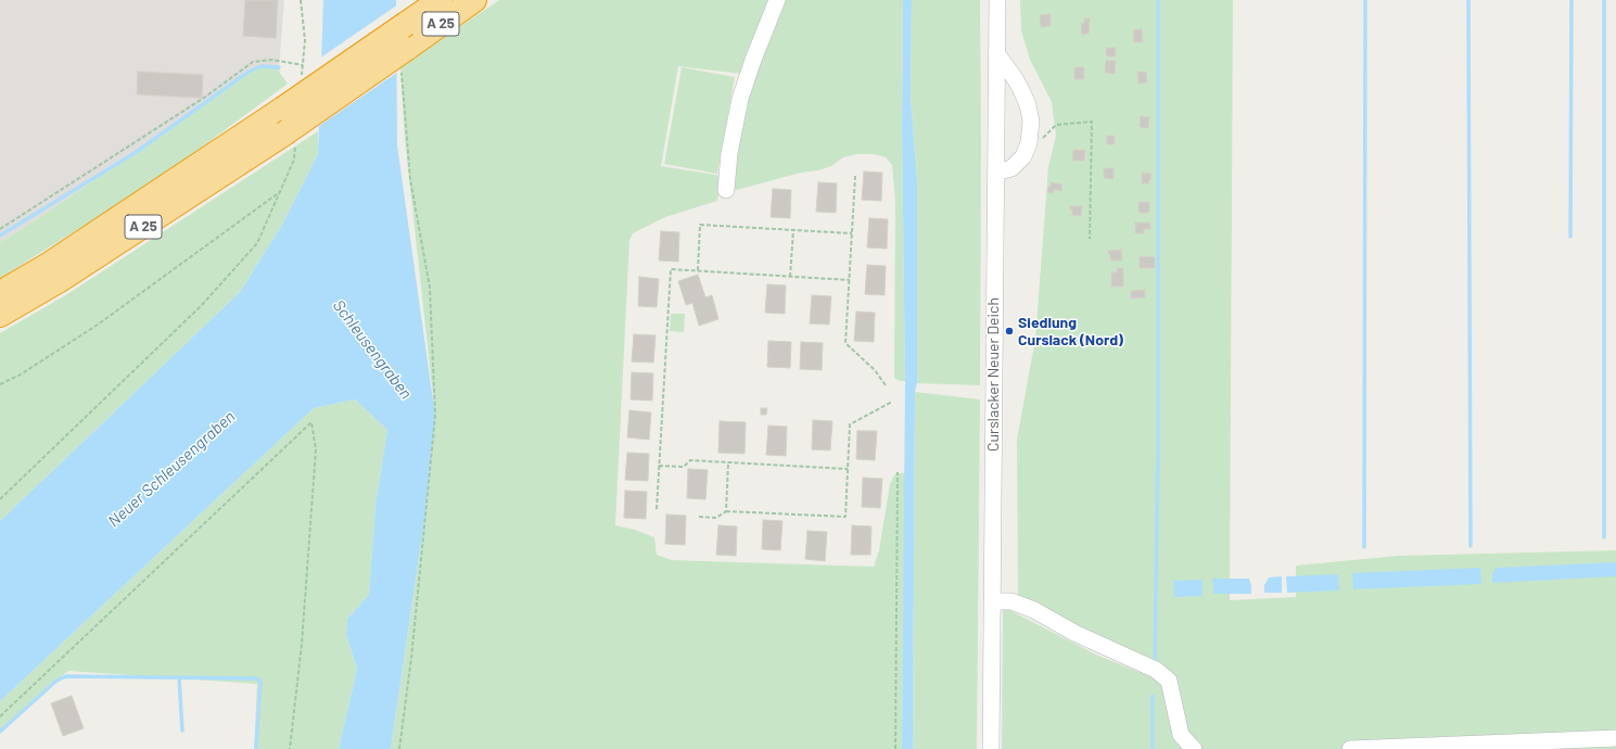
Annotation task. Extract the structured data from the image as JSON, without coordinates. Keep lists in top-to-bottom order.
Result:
{
  "streets": {
    "highway": ["A 25"],
    "street": ["Curslacker Neuer Deich"]
  },
  "water": ["Schleusengraben", "Neuer Schleusengraben"],
  "places": ["Siedlung Curslack (Nord)"]
}
